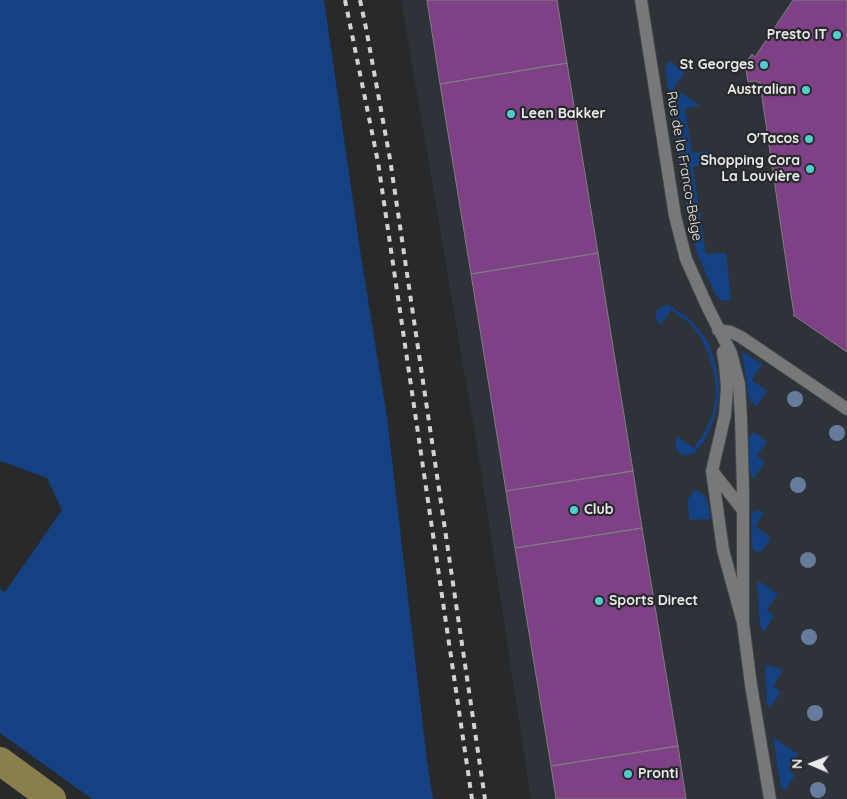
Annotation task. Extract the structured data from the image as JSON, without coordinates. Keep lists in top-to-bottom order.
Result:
{
  "streets": {
    "lane": ["Rue de la Franco-Belge"]
  },
  "places": [
    "Presto IT",
    "St Georges",
    "Australian",
    "Leen Bakker",
    "O'Tacos",
    "Shopping Cora La Louvière",
    "Club",
    "Sports Direct",
    "Pronti"
  ],
  "north": "left"
}
